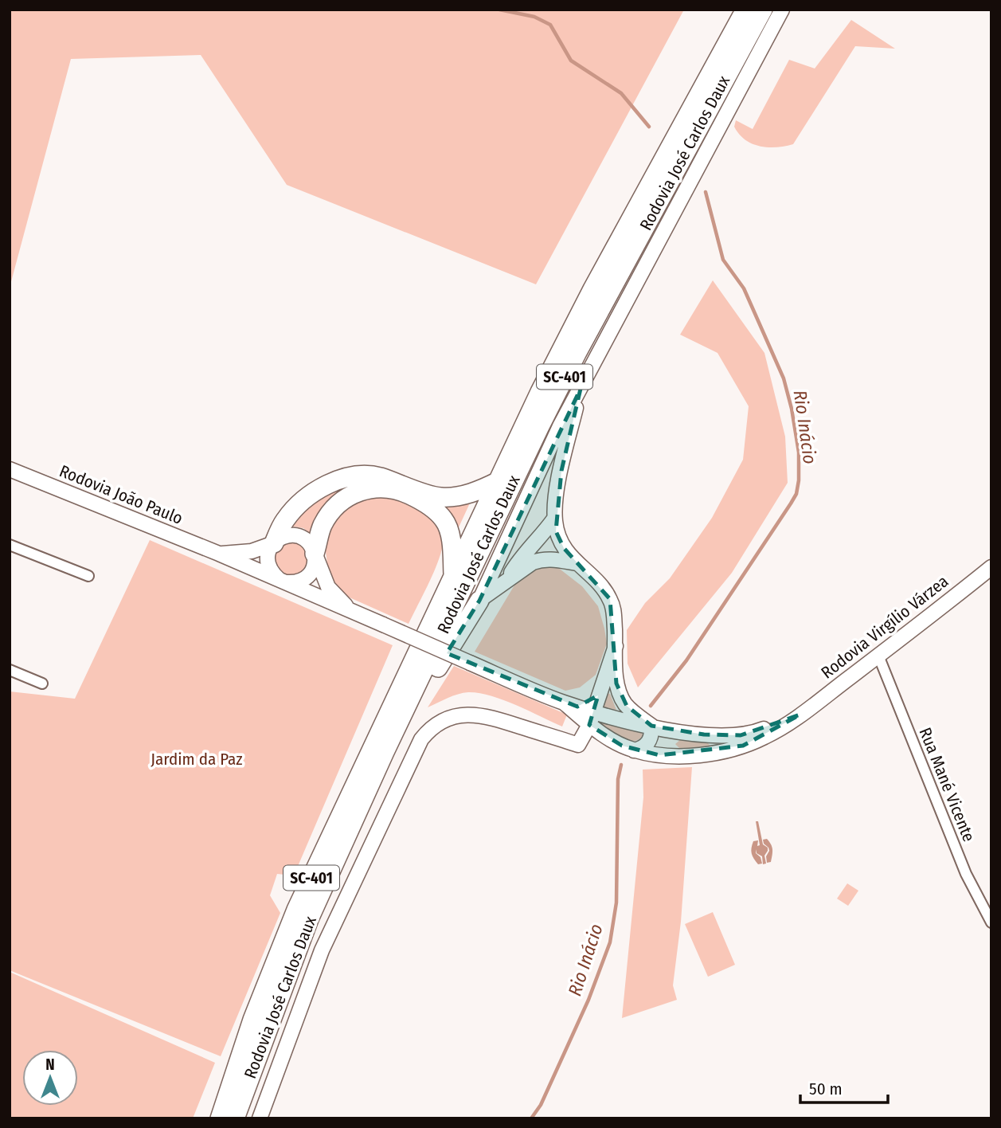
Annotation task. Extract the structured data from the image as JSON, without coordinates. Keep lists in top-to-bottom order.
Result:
{
  "streets": {
    "highway": ["Rodovia José Carlos Daux", "SC-401"],
    "main road": ["Rodovia João Paulo", "Rodovia Virgílio Várzea"],
    "street": ["Rua Mané Vicente"]
  },
  "crossings": [
    ["Rodovia João Paulo", "Rodovia Virgílio Várzea"],
    ["Rodovia Virgílio Várzea", "Rua Mané Vicente"]
  ],
  "water": ["Rio Inácio"],
  "parks": ["Jardim da Paz"],
  "scale_bar": "50 m",
  "north": "top"
}
